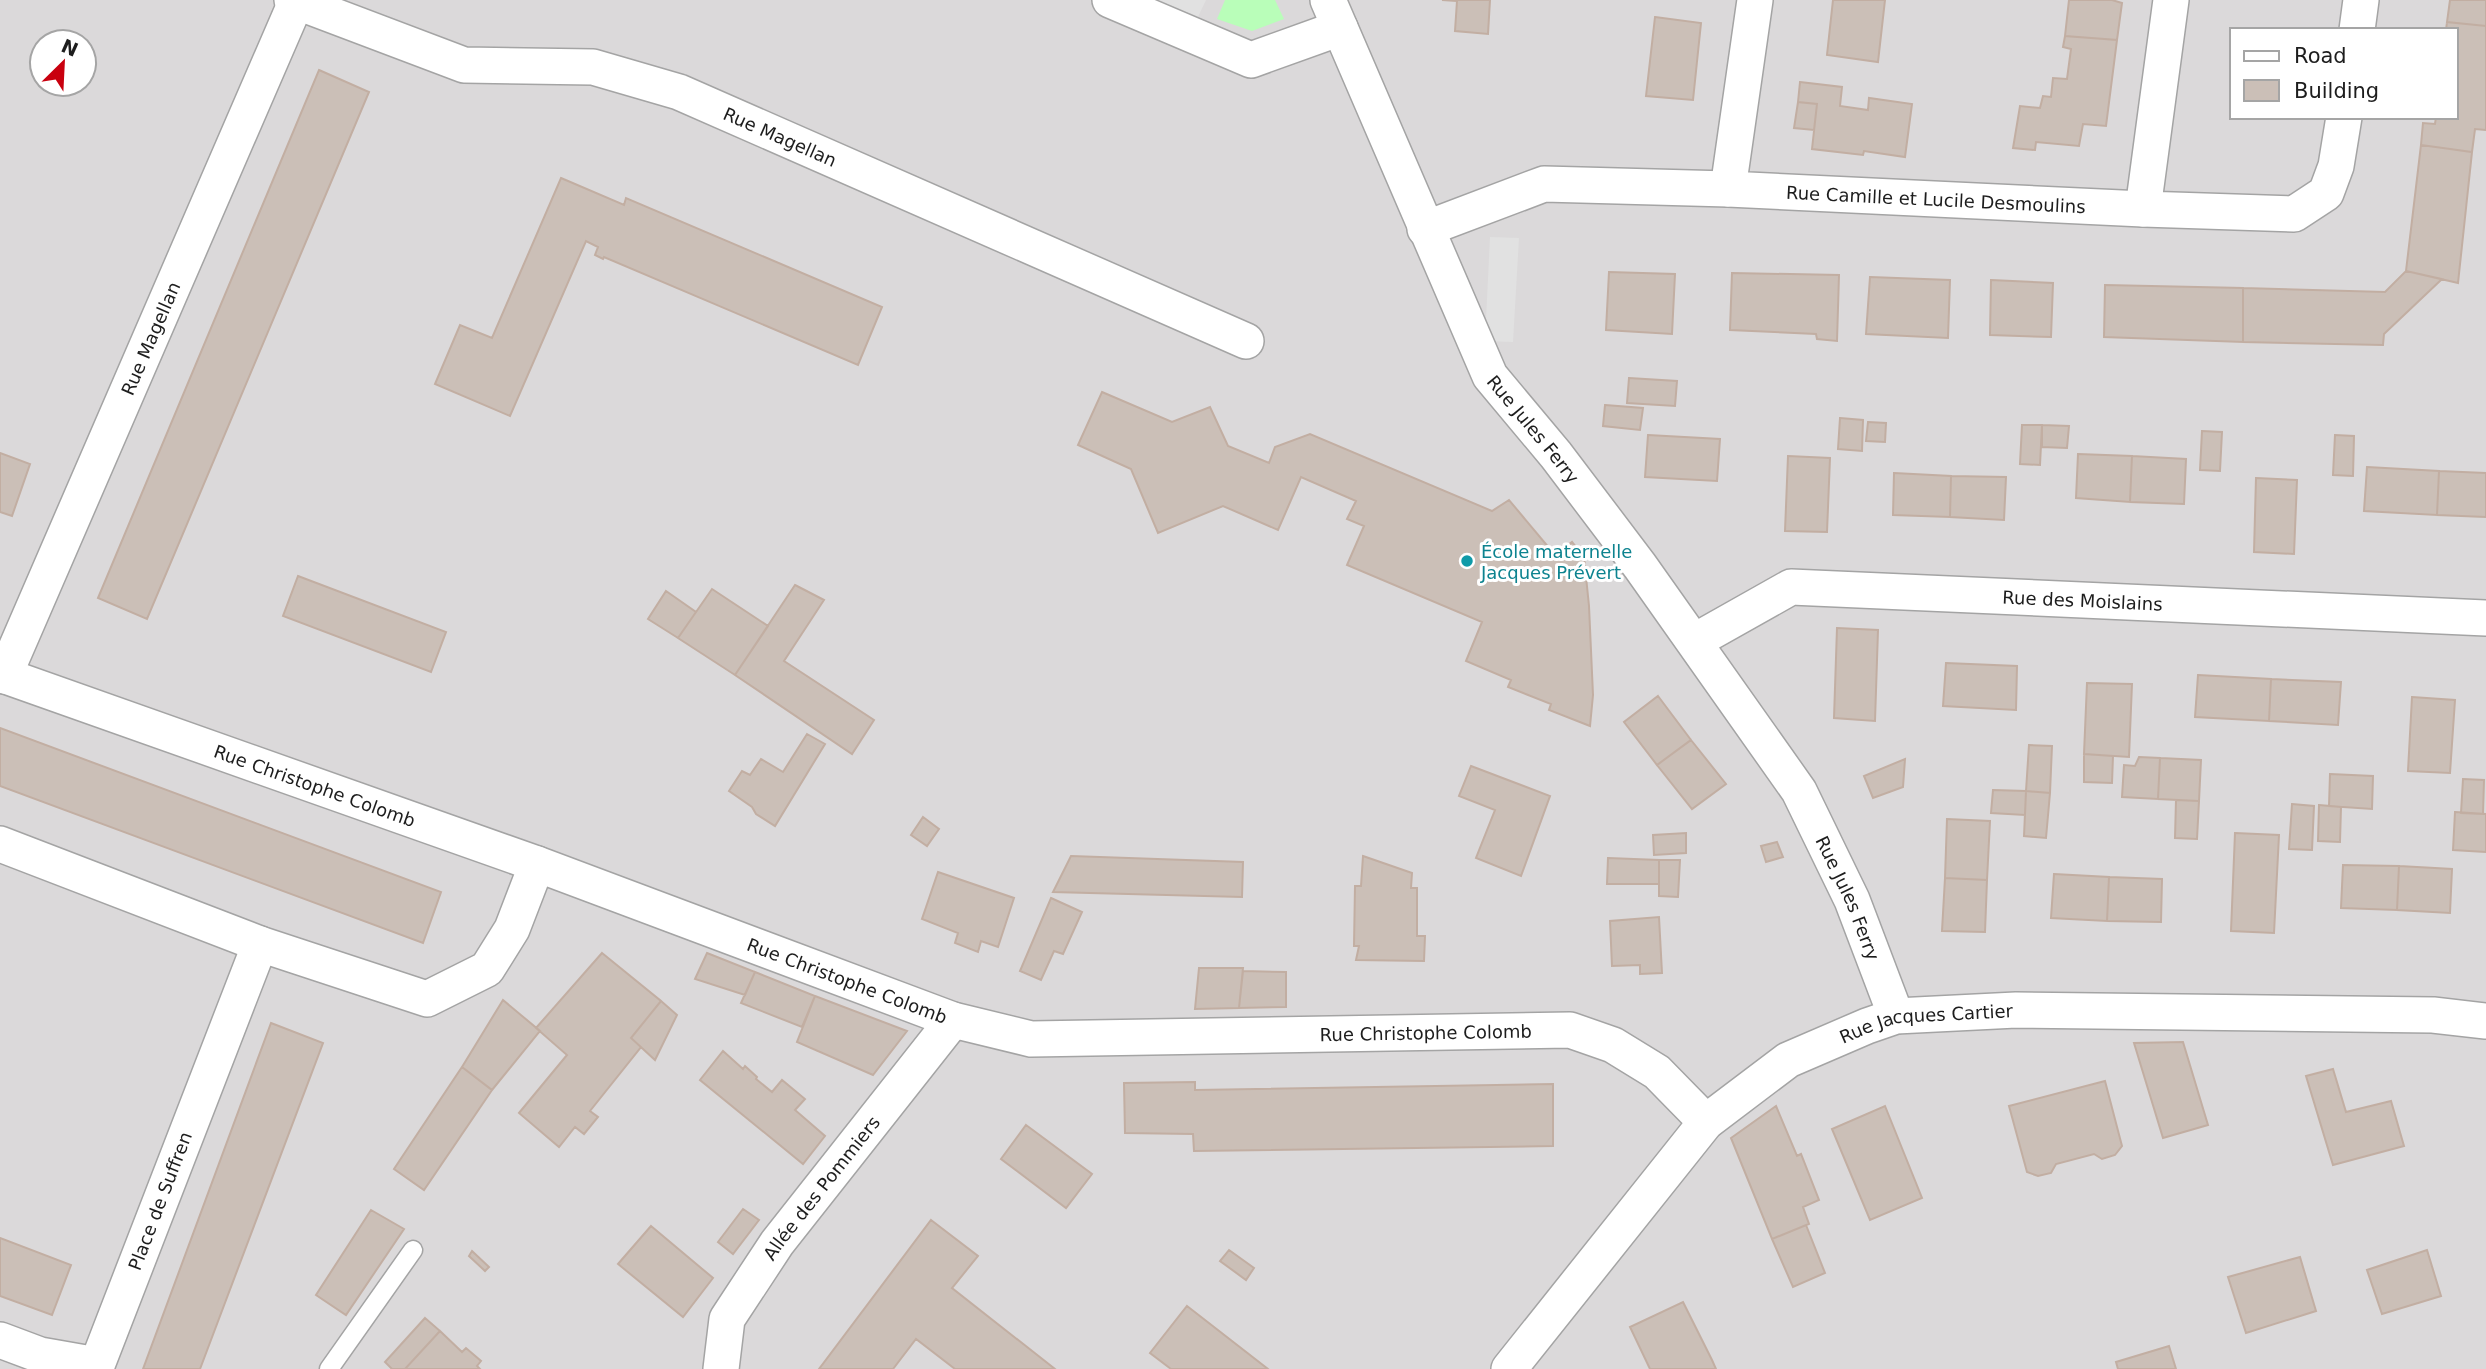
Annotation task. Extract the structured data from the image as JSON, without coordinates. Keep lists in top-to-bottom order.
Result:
{
  "streets": {
    "street": [
      "Rue Magellan",
      "Rue Camille et Lucile Desmoulins",
      "Rue Jules Ferry",
      "Rue des Moislains",
      "Rue Christophe Colomb",
      "Rue Jacques Cartier",
      "Allée des Pommiers",
      "Place de Suffren"
    ]
  },
  "crossings": [
    ["Rue Magellan", "Rue Christophe Colomb"],
    ["Rue Camille et Lucile Desmoulins", "Rue Jules Ferry"],
    ["Rue Jules Ferry", "Rue des Moislains"],
    ["Rue Jules Ferry", "Rue Jacques Cartier"],
    ["Rue Christophe Colomb", "Rue Jacques Cartier"],
    ["Rue Christophe Colomb", "Allée des Pommiers"]
  ],
  "places": ["École maternelle Jacques Prévert"],
  "legend": ["Road", "Building"],
  "north": "top right"
}
